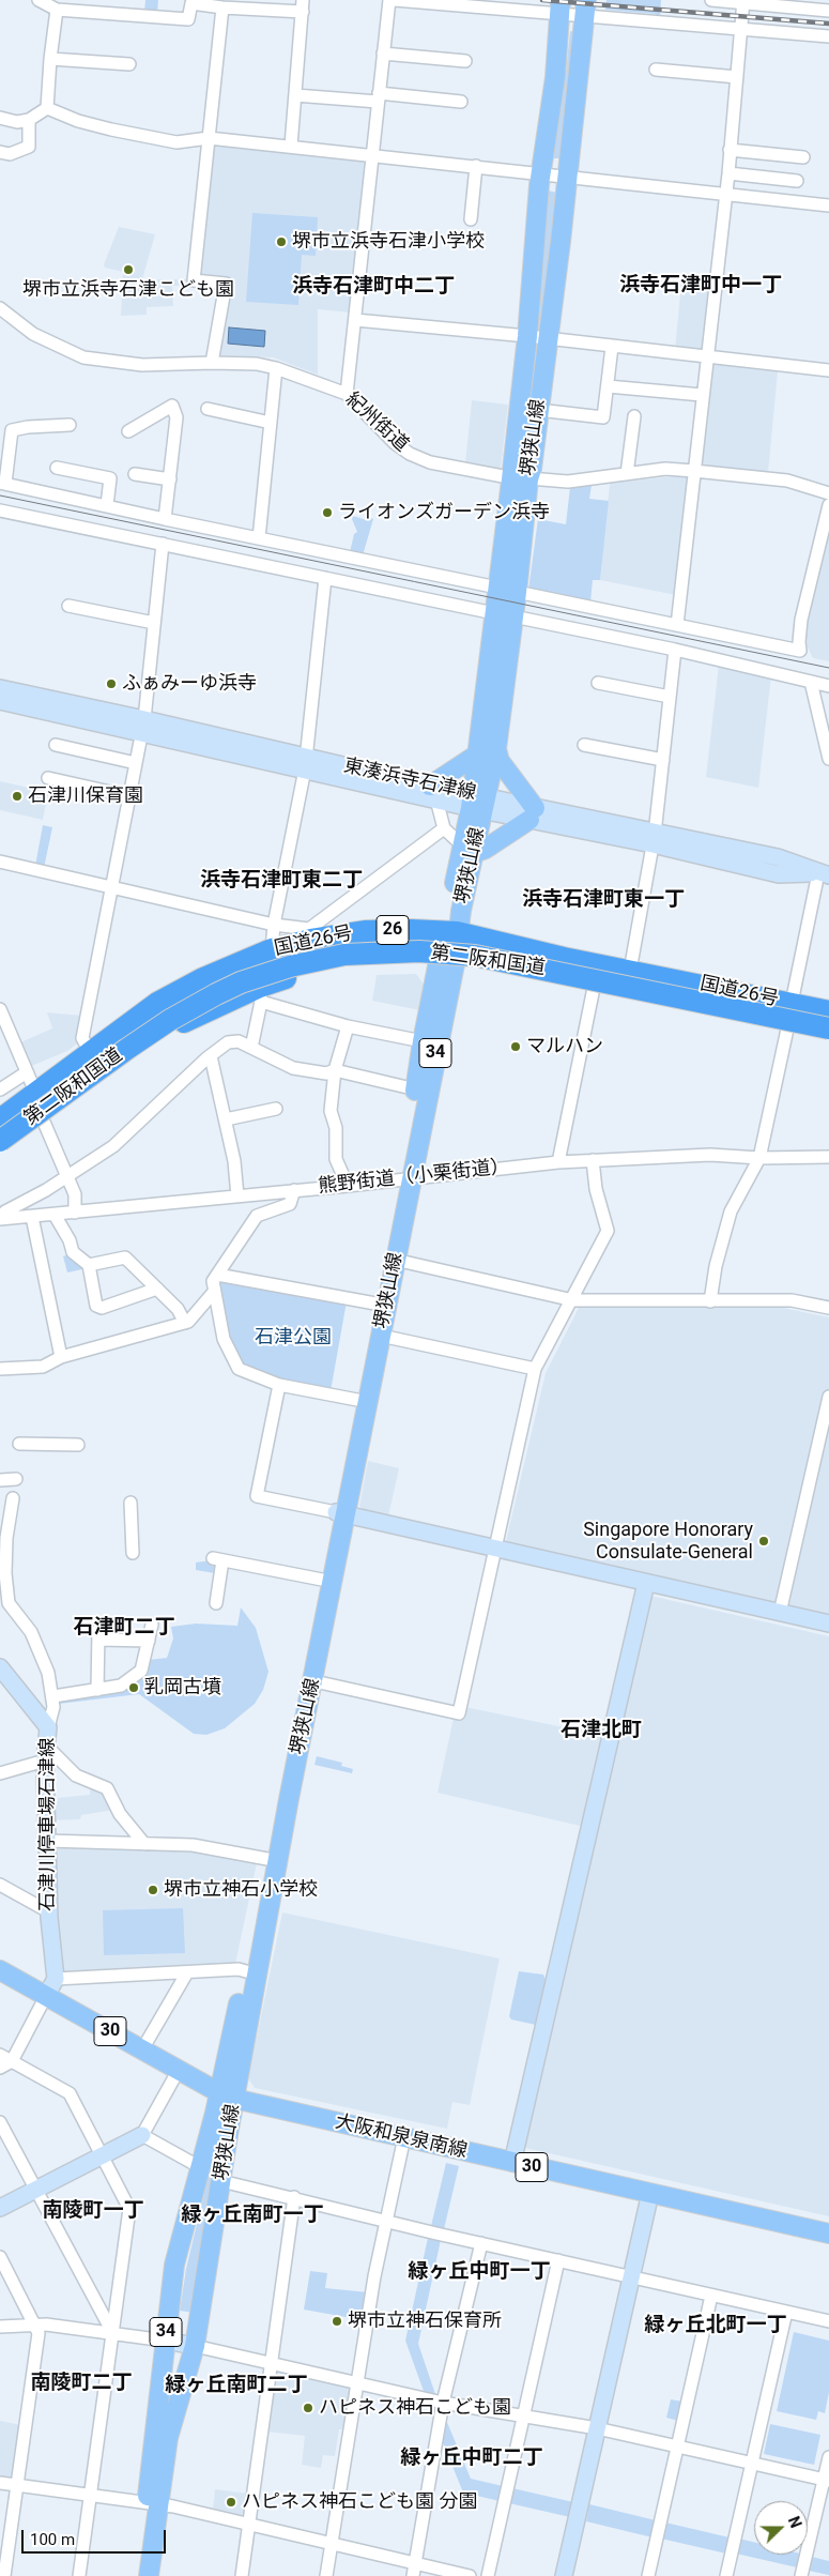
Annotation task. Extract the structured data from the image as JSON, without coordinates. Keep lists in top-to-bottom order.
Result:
{
  "streets": {
    "highway": ["26", "国道26号", "第二阪和国道"],
    "main road": [
      "堺狭山線",
      "34",
      "30",
      "大阪和泉泉南線"
    ],
    "street": [
      "紀州街道",
      "東湊浜寺石津線",
      "熊野街道（小栗街道）",
      "石津川停車場石津線"
    ]
  },
  "crossings": [
    ["紀州街道", "堺狭山線"],
    ["堺狭山線", "東湊浜寺石津線"],
    ["堺狭山線", "国道26号"],
    ["堺狭山線", "熊野街道（小栗街道）"],
    ["堺狭山線", "大阪和泉泉南線"]
  ],
  "districts": [
    "浜寺石津町中一丁",
    "浜寺石津町中二丁",
    "浜寺石津町東二丁",
    "浜寺石津町東一丁",
    "石津町二丁",
    "石津北町",
    "南陵町一丁",
    "緑ヶ丘南町一丁",
    "緑ヶ丘中町一丁",
    "緑ヶ丘北町一丁",
    "南陵町二丁",
    "緑ヶ丘南町二丁",
    "緑ヶ丘中町二丁"
  ],
  "parks": ["石津公園"],
  "places": [
    "堺市立浜寺石津小学校",
    "堺市立浜寺石津こども園",
    "ライオンズガーデン浜寺",
    "ふぁみーゆ浜寺",
    "石津川保育園",
    "マルハン",
    "Singapore Honorary Consulate-General",
    "乳岡古墳",
    "堺市立神石小学校",
    "堺市立神石保育所",
    "ハピネス神石こども園",
    "ハピネス神石こども園 分園"
  ],
  "scale_bar": "100 m",
  "north": "right"
}
